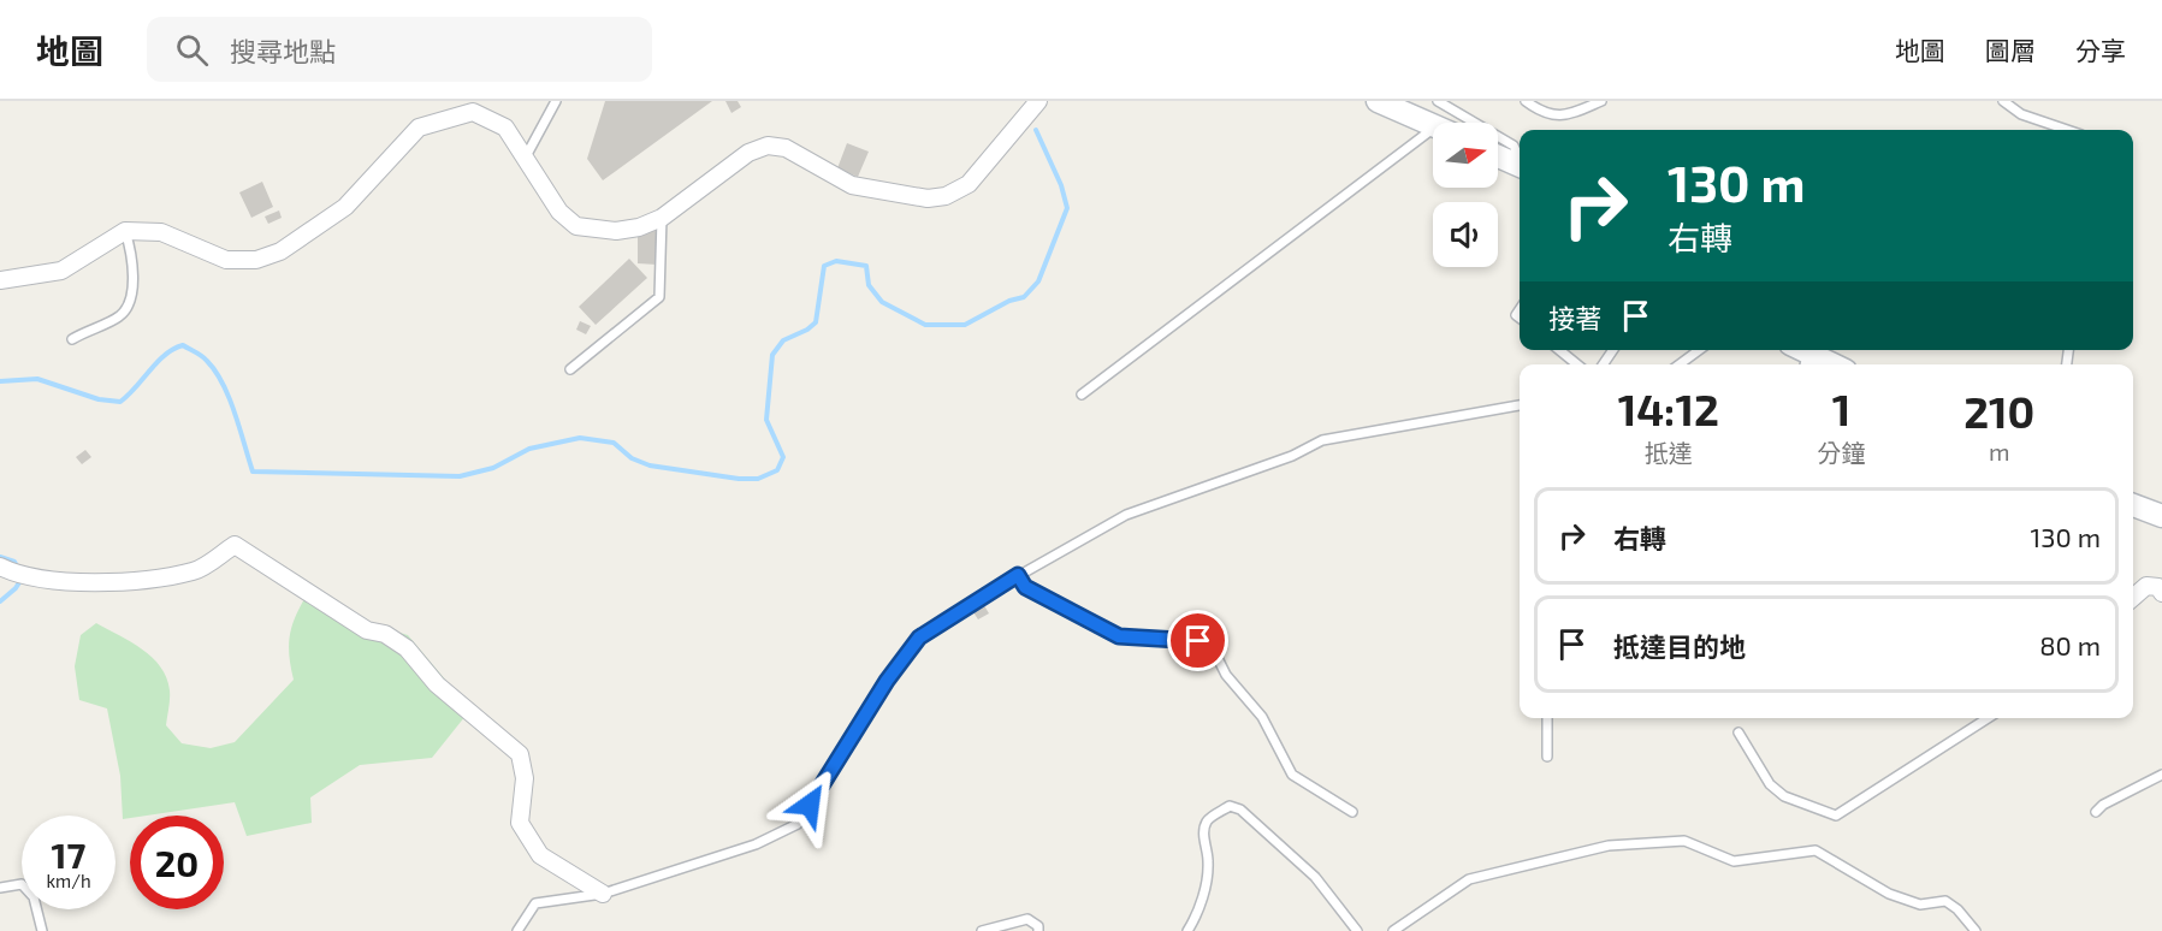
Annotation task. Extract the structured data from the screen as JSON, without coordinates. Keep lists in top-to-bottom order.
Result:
{
  "north": "right",
  "page": {
    "header": "地圖",
    "search": "搜尋地點",
    "nav": ["地圖", "圖層", "分享"],
    "turn": ["130 m", "右轉"],
    "then": "接著",
    "eta": [
      "14:12",
      "抵達",
      "1",
      "分鐘",
      "210",
      "m"
    ],
    "list": [
      {
        "name": "右轉",
        "value": "130 m"
      },
      {
        "name": "抵達目的地",
        "value": "80 m"
      }
    ],
    "speed": "17 km/h",
    "limit": "20"
  }
}
